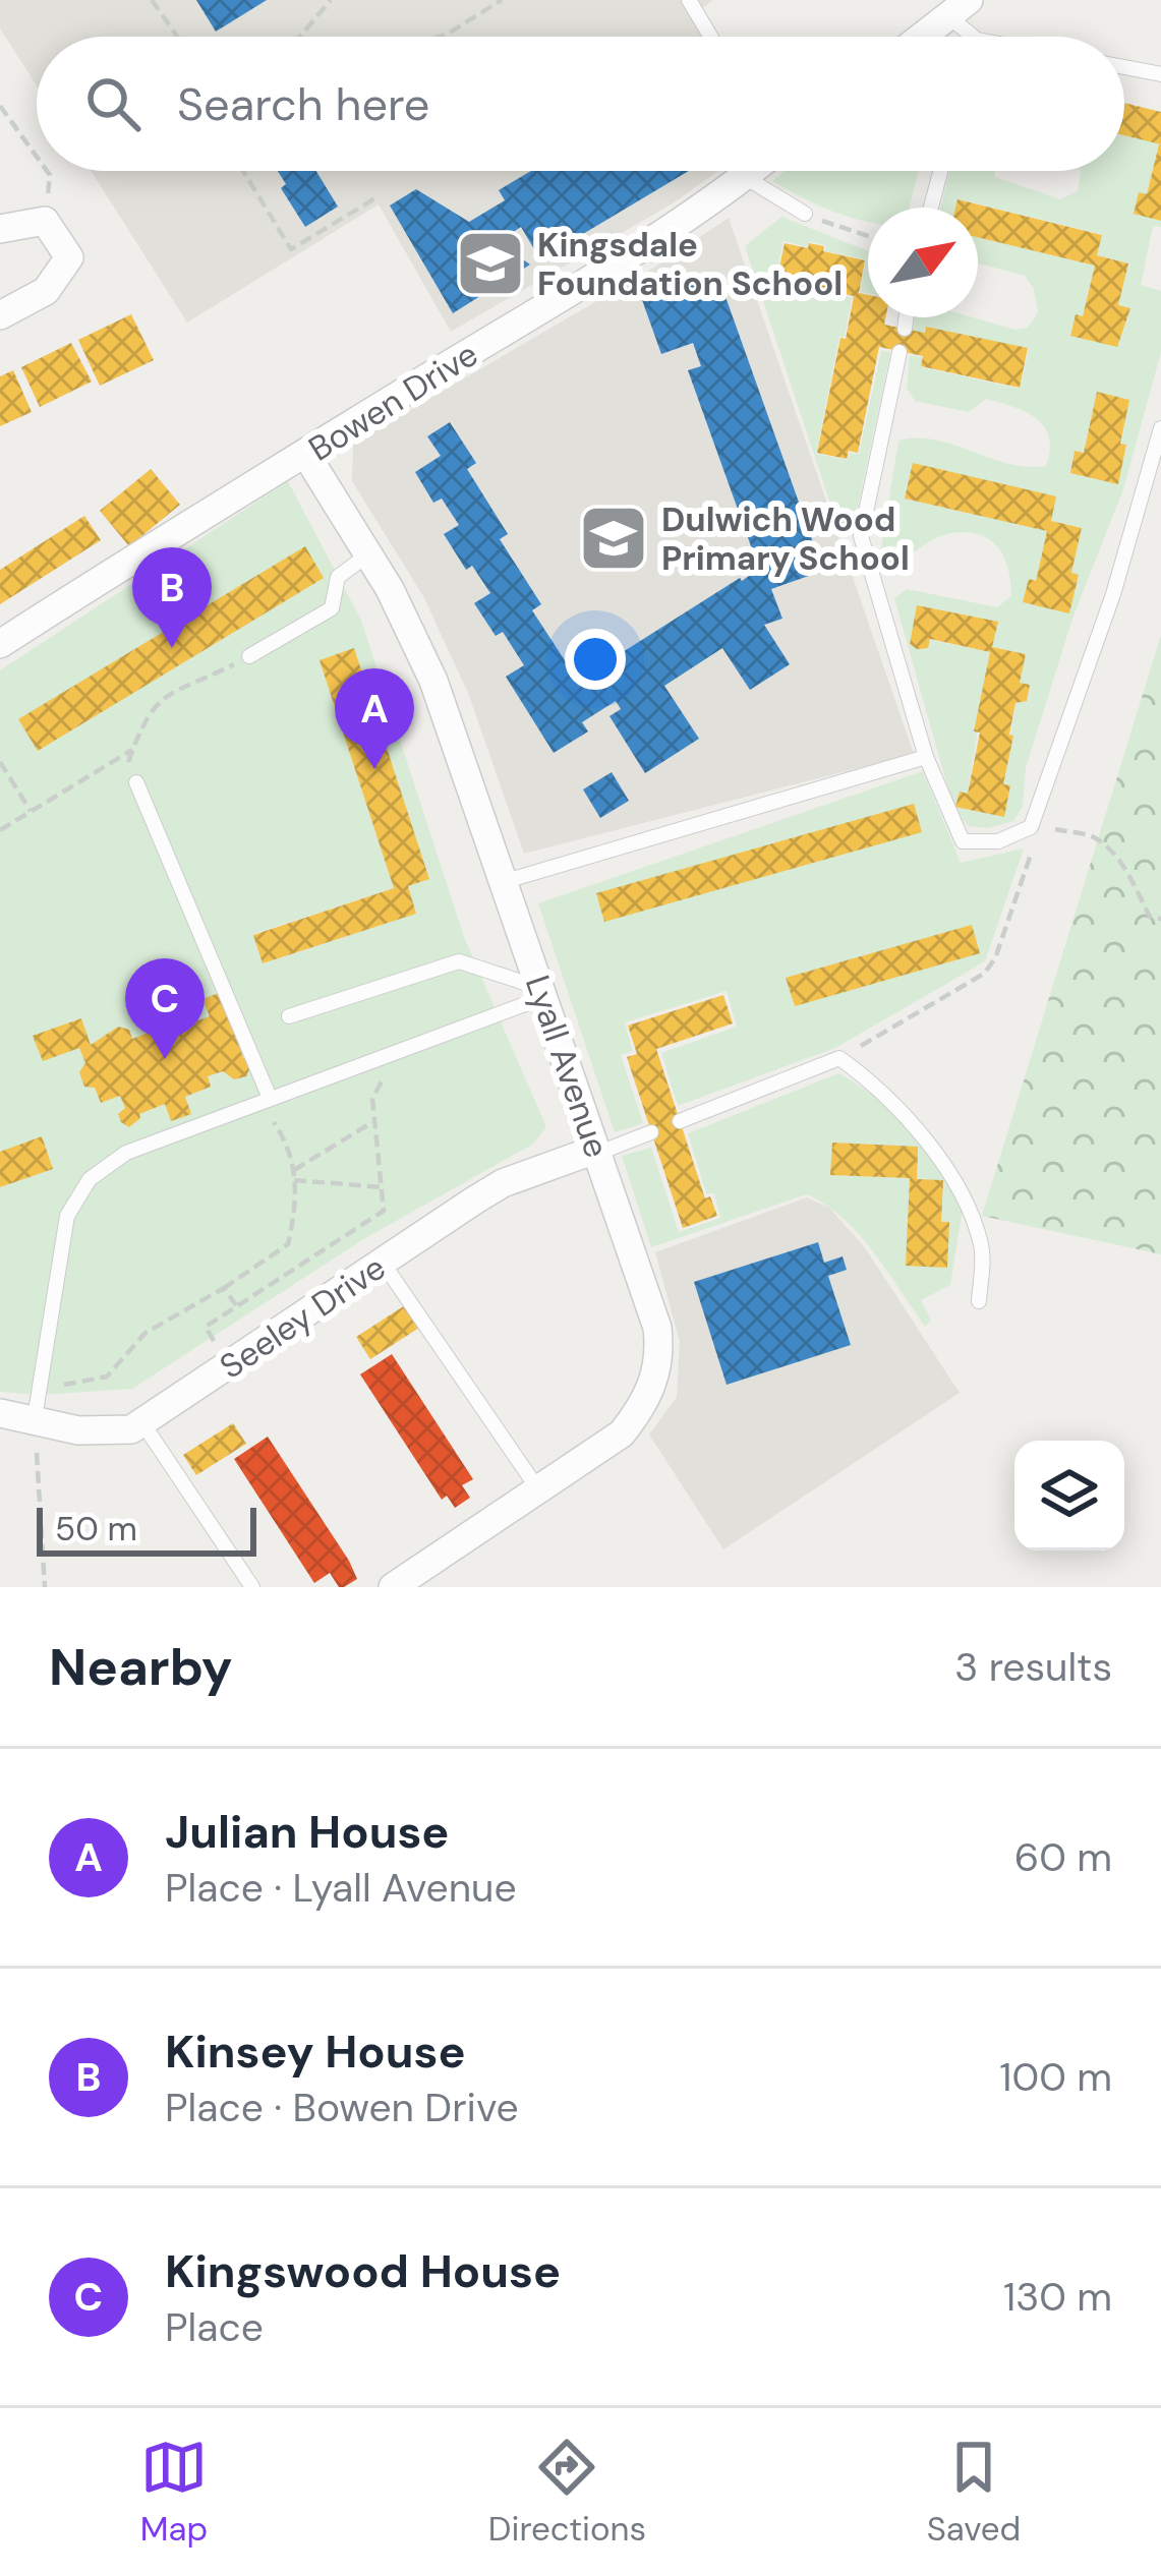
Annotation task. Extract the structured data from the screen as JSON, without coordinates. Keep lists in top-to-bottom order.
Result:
{
  "streets": {
    "street": ["Bowen Drive", "Lyall Avenue", "Seeley Drive"]
  },
  "crossings": [
    ["Bowen Drive", "Lyall Avenue"],
    ["Lyall Avenue", "Seeley Drive"]
  ],
  "places": {
    "school or university": ["Kingsdale Foundation School", "Dulwich Wood Primary School"]
  },
  "scale_bar": "50 m",
  "north": "top right",
  "page": {
    "search": "Search here",
    "pins": ["B", "A", "C"],
    "scale": "50 m",
    "heading": ["Nearby", "3 results"],
    "list": [
      {
        "mark": "A",
        "name": "Julian House",
        "note": "Place · Lyall Avenue",
        "value": "60 m"
      },
      {
        "mark": "B",
        "name": "Kinsey House",
        "note": "Place · Bowen Drive",
        "value": "100 m"
      },
      {
        "mark": "C",
        "name": "Kingswood House",
        "note": "Place",
        "value": "130 m"
      }
    ],
    "nav": ["Map", "Directions", "Saved"]
  }
}
